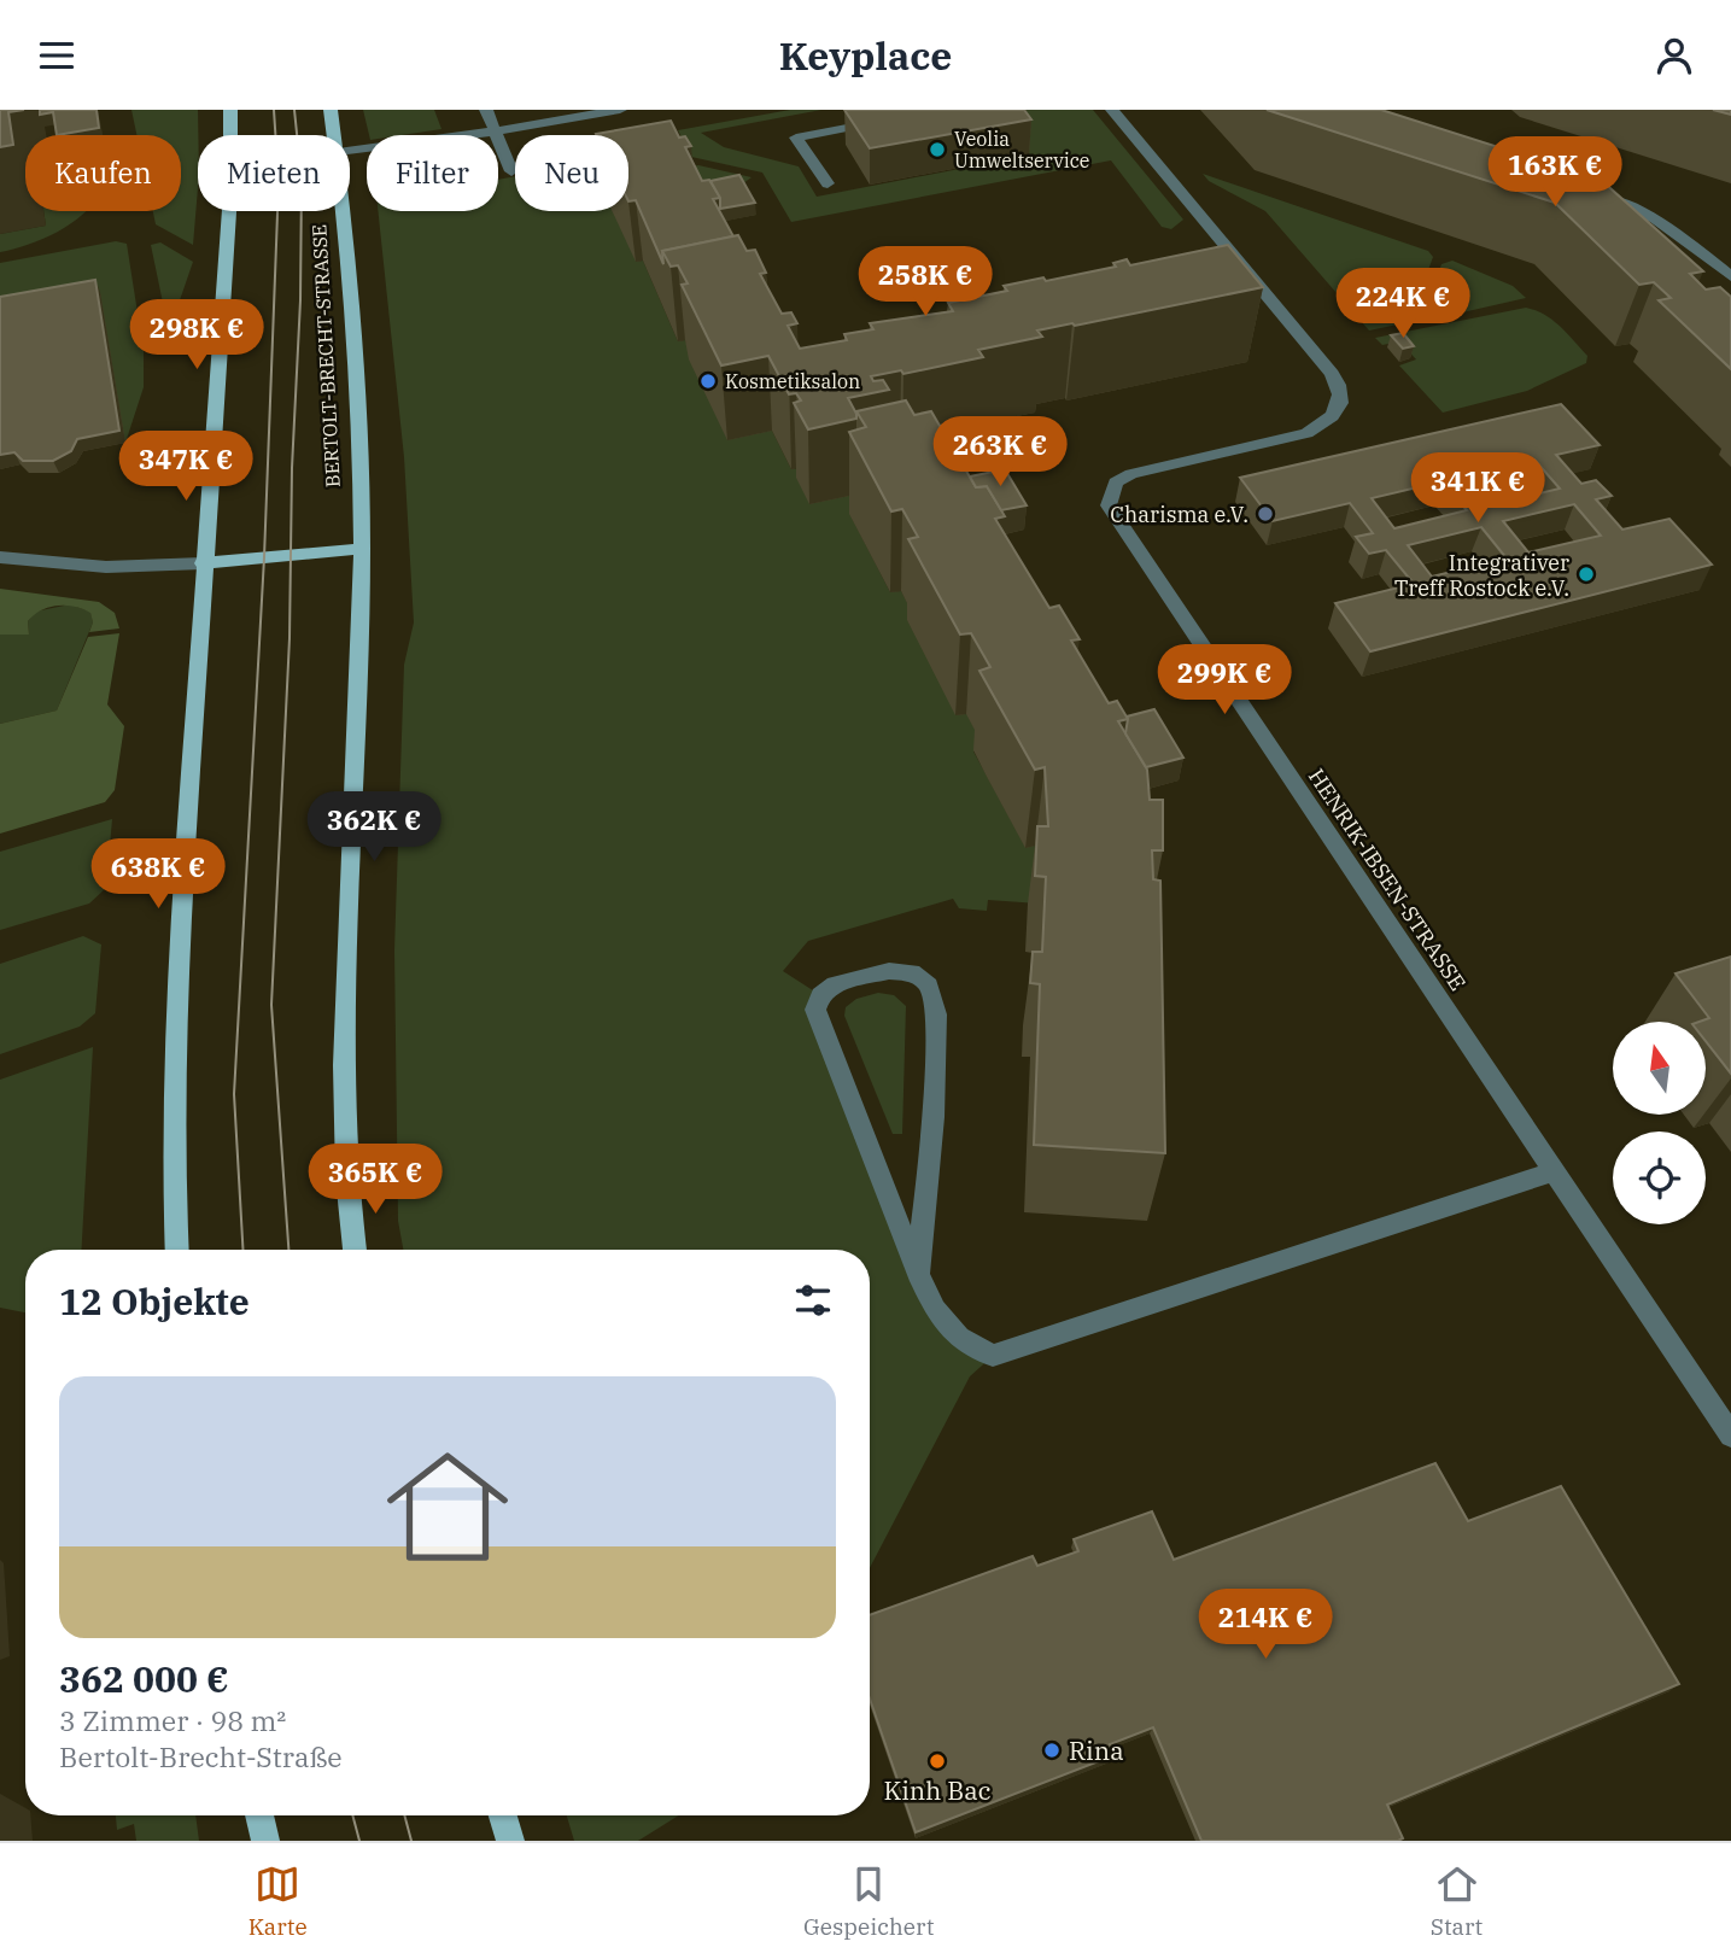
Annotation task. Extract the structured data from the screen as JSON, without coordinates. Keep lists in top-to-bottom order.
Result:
{
  "streets": {
    "main road": ["BERTOLT-BRECHT-STRASSE"],
    "street": ["HENRIK-IBSEN-STRASSE"]
  },
  "places": [
    "Veolia Umweltservice",
    "Kosmetiksalon",
    "Charisma e.V.",
    "Integrativer Treff Rostock e.V.",
    "Rina",
    "Kinh Bac"
  ],
  "north": "top",
  "page": {
    "header": "Keyplace",
    "chip": [
      "Kaufen",
      "Mieten",
      "Filter",
      "Neu"
    ],
    "price": [
      "163K €",
      "258K €",
      "224K €",
      "298K €",
      "263K €",
      "347K €",
      "341K €",
      "299K €",
      "362K €",
      "638K €",
      "365K €",
      "214K €"
    ],
    "heading": "12 Objekte",
    "list": [
      {
        "name": "362 000 €",
        "note": "3 Zimmer · 98 m² · Bertolt-Brecht-Straße"
      }
    ],
    "tabs": ["Karte", "Gespeichert", "Start"]
  }
}
